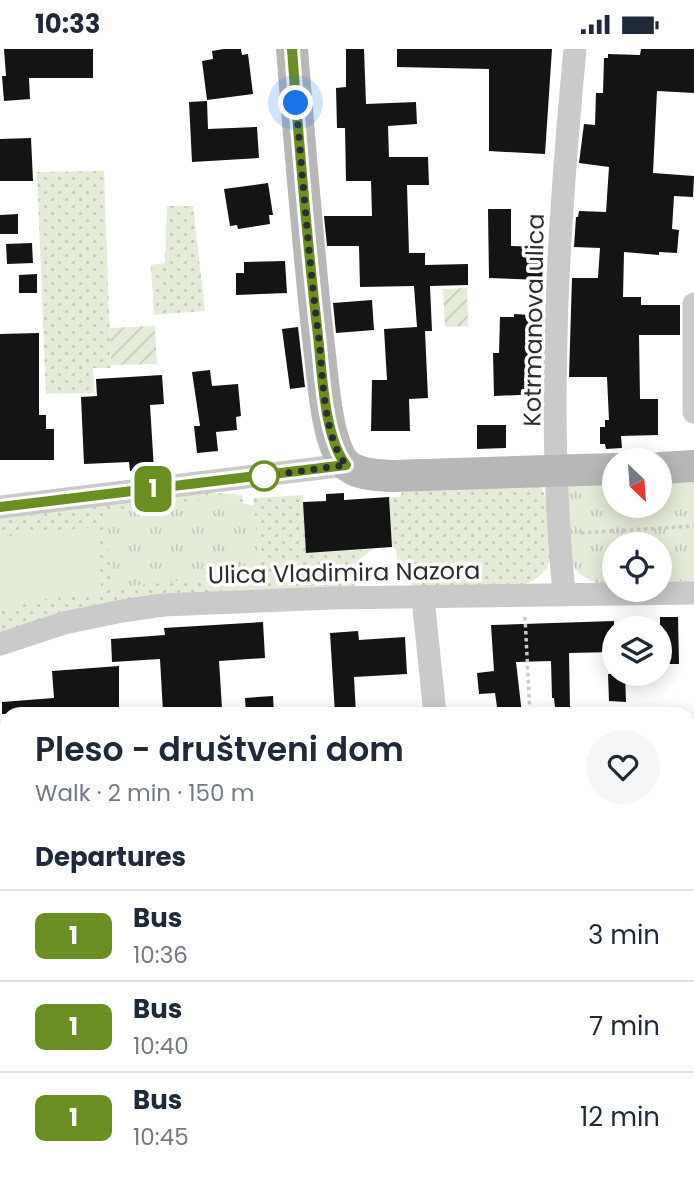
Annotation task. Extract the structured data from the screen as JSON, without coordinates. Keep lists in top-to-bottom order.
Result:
{
  "streets": {
    "street": ["Kotrmanova ulica", "Ulica Vladimira Nazora"]
  },
  "crossings": [
    ["Kotrmanova ulica", "Ulica Vladimira Nazora"]
  ],
  "lines": ["bus line 1"],
  "north": "bottom right",
  "page": {
    "status": "10:33",
    "on_map": "1",
    "heading": [
      ["Pleso - društveni dom", "Walk · 2 min · 150 m"],
      "Departures"
    ],
    "list": [
      {
        "mark": "1",
        "name": "Bus",
        "note": "10:36",
        "value": "3 min"
      },
      {
        "mark": "1",
        "name": "Bus",
        "note": "10:40",
        "value": "7 min"
      },
      {
        "mark": "1",
        "name": "Bus",
        "note": "10:45",
        "value": "12 min"
      }
    ]
  }
}
